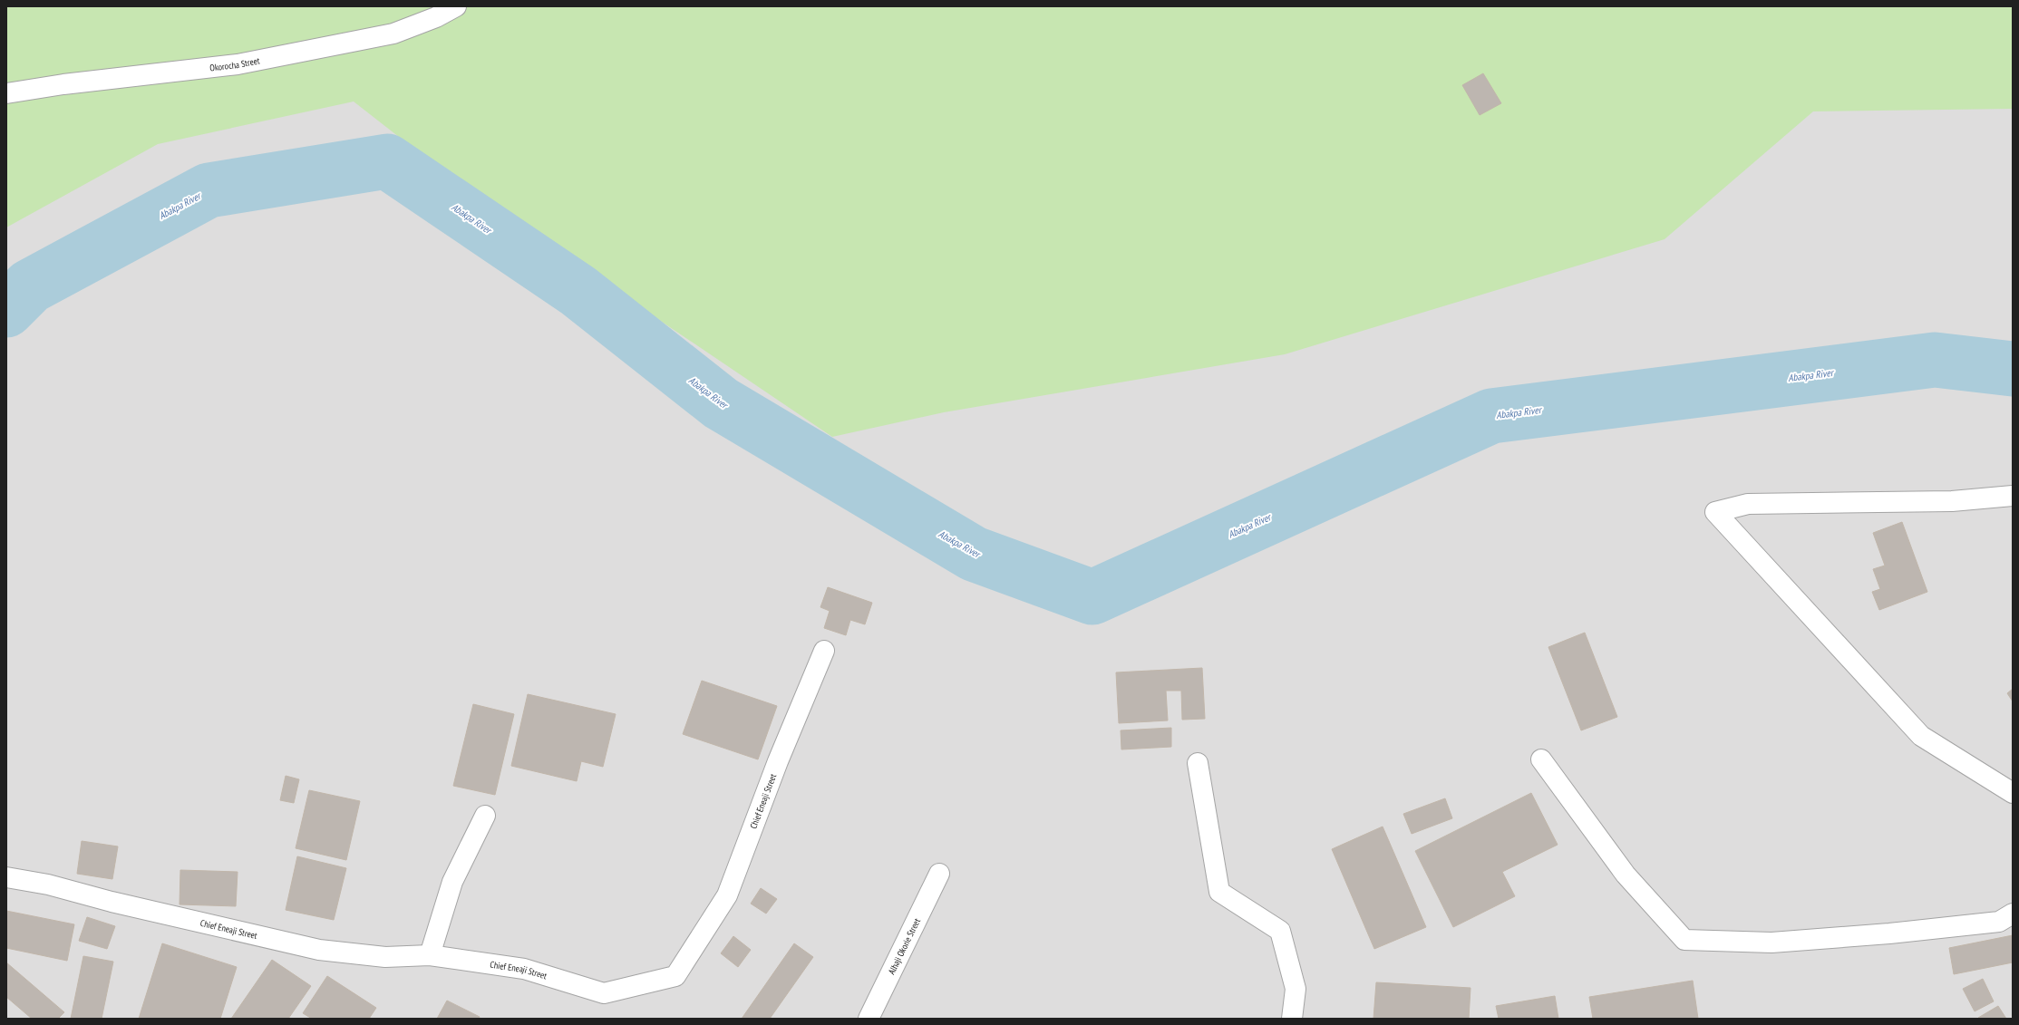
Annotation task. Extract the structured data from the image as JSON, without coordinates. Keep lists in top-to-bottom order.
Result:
{
  "streets": {
    "street": ["Okorocha Street", "Chief Eneaji Street", "Alhaji Okorie Street"]
  },
  "water": ["Abakpa River"]
}
